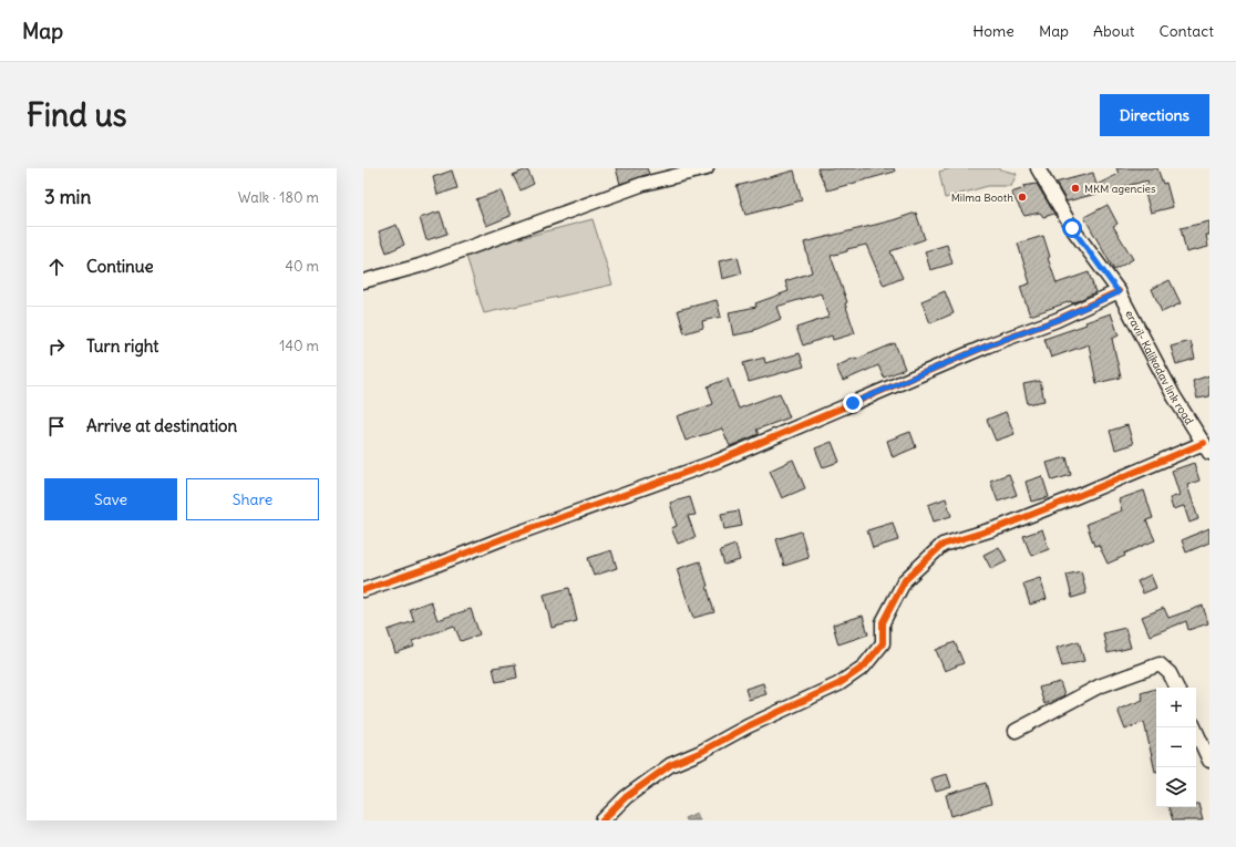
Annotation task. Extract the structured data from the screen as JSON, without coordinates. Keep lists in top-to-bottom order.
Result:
{
  "streets": {
    "street": ["eravil- Kalikadav link road"]
  },
  "places": ["MKM agencies", "Milma Booth"],
  "page": {
    "header": "Map",
    "nav": [
      "Home",
      "Map",
      "About",
      "Contact"
    ],
    "buttons": [
      "Directions",
      ["Save", "Share"]
    ],
    "title": "Find us",
    "heading": ["3 min", "Walk · 180 m"],
    "list": [
      ["Continue", "40 m"],
      ["Turn right", "140 m"],
      "Arrive at destination"
    ],
    "map_buttons": ["+", "−"]
  }
}
